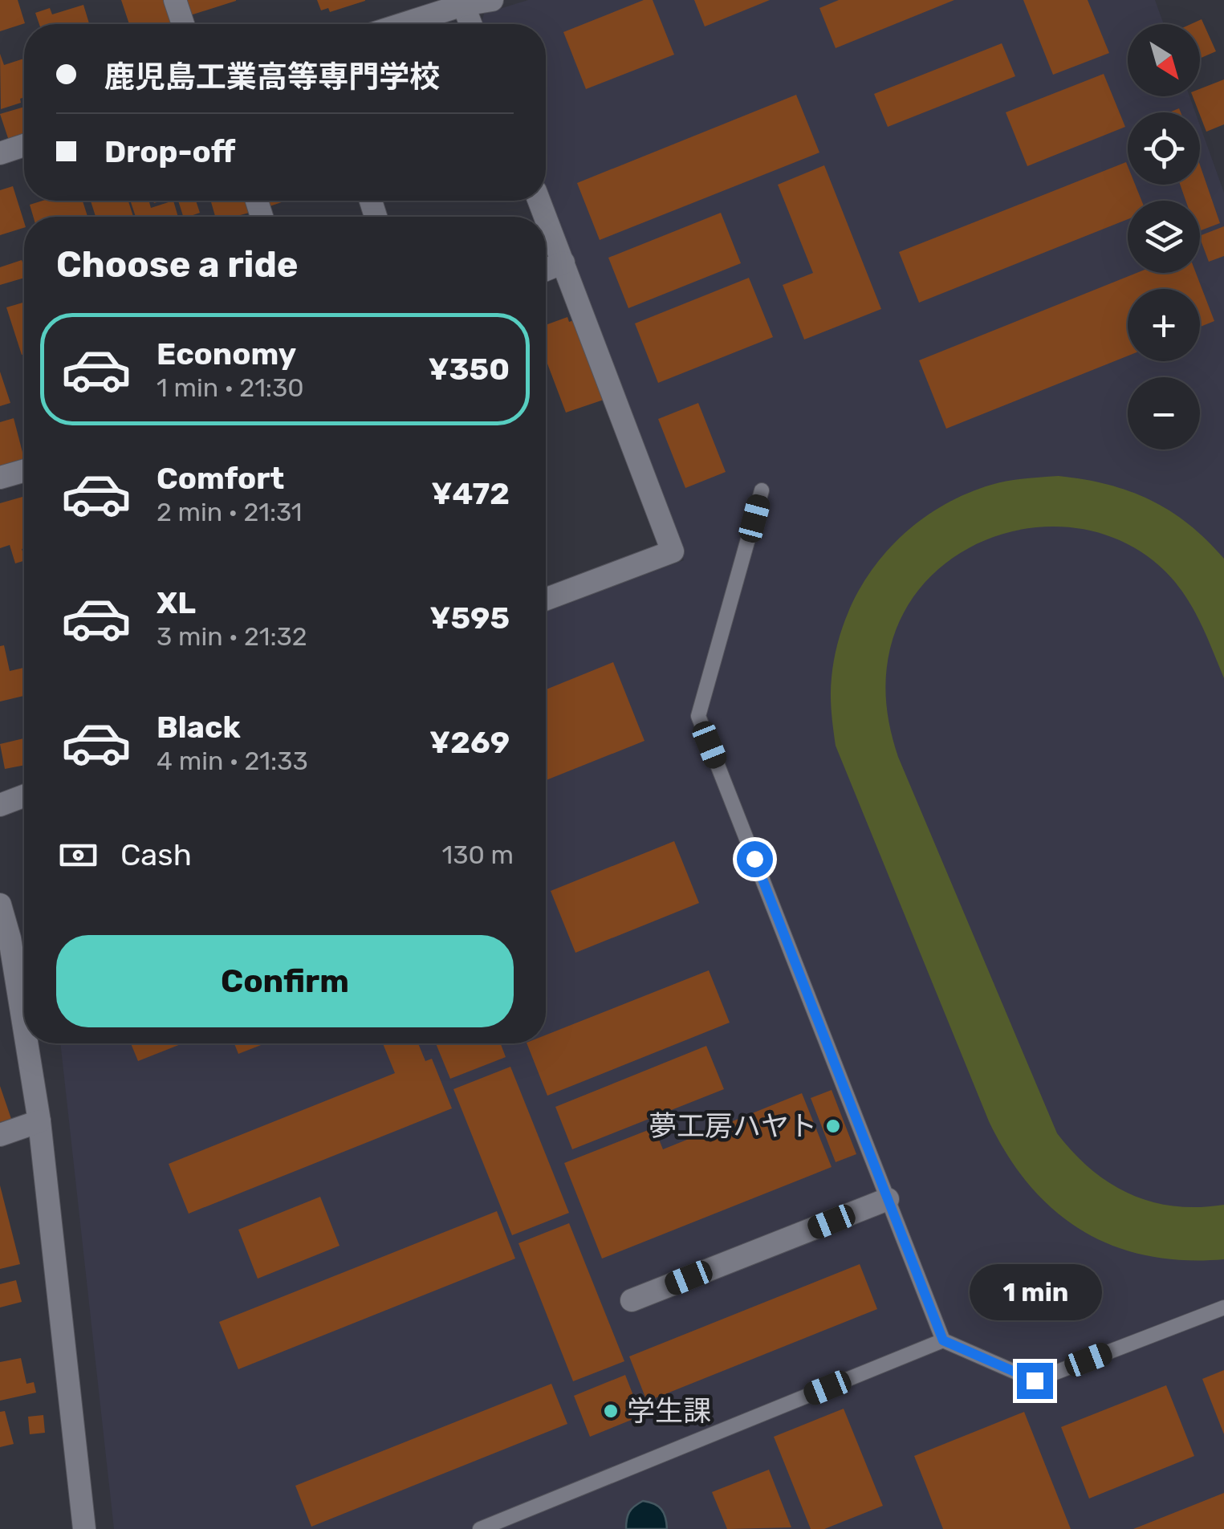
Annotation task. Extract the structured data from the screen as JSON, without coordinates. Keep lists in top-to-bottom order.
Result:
{
  "places": ["夢工房ハヤト", "学生課"],
  "north": "bottom right",
  "page": {
    "map_buttons": ["+", "−"],
    "banner": ["鹿児島工業高等専門学校", "Drop-off"],
    "heading": "Choose a ride",
    "list": [
      {
        "name": "Economy",
        "note": "1 min · 21:30",
        "value": "¥350"
      },
      {
        "name": "Comfort",
        "note": "2 min · 21:31",
        "value": "¥472"
      },
      {
        "name": "XL",
        "note": "3 min · 21:32",
        "value": "¥595"
      },
      {
        "name": "Black",
        "note": "4 min · 21:33",
        "value": "¥269"
      }
    ],
    "pay": ["Cash", "130 m"],
    "buttons": "Confirm",
    "bubble": "1 min"
  }
}
